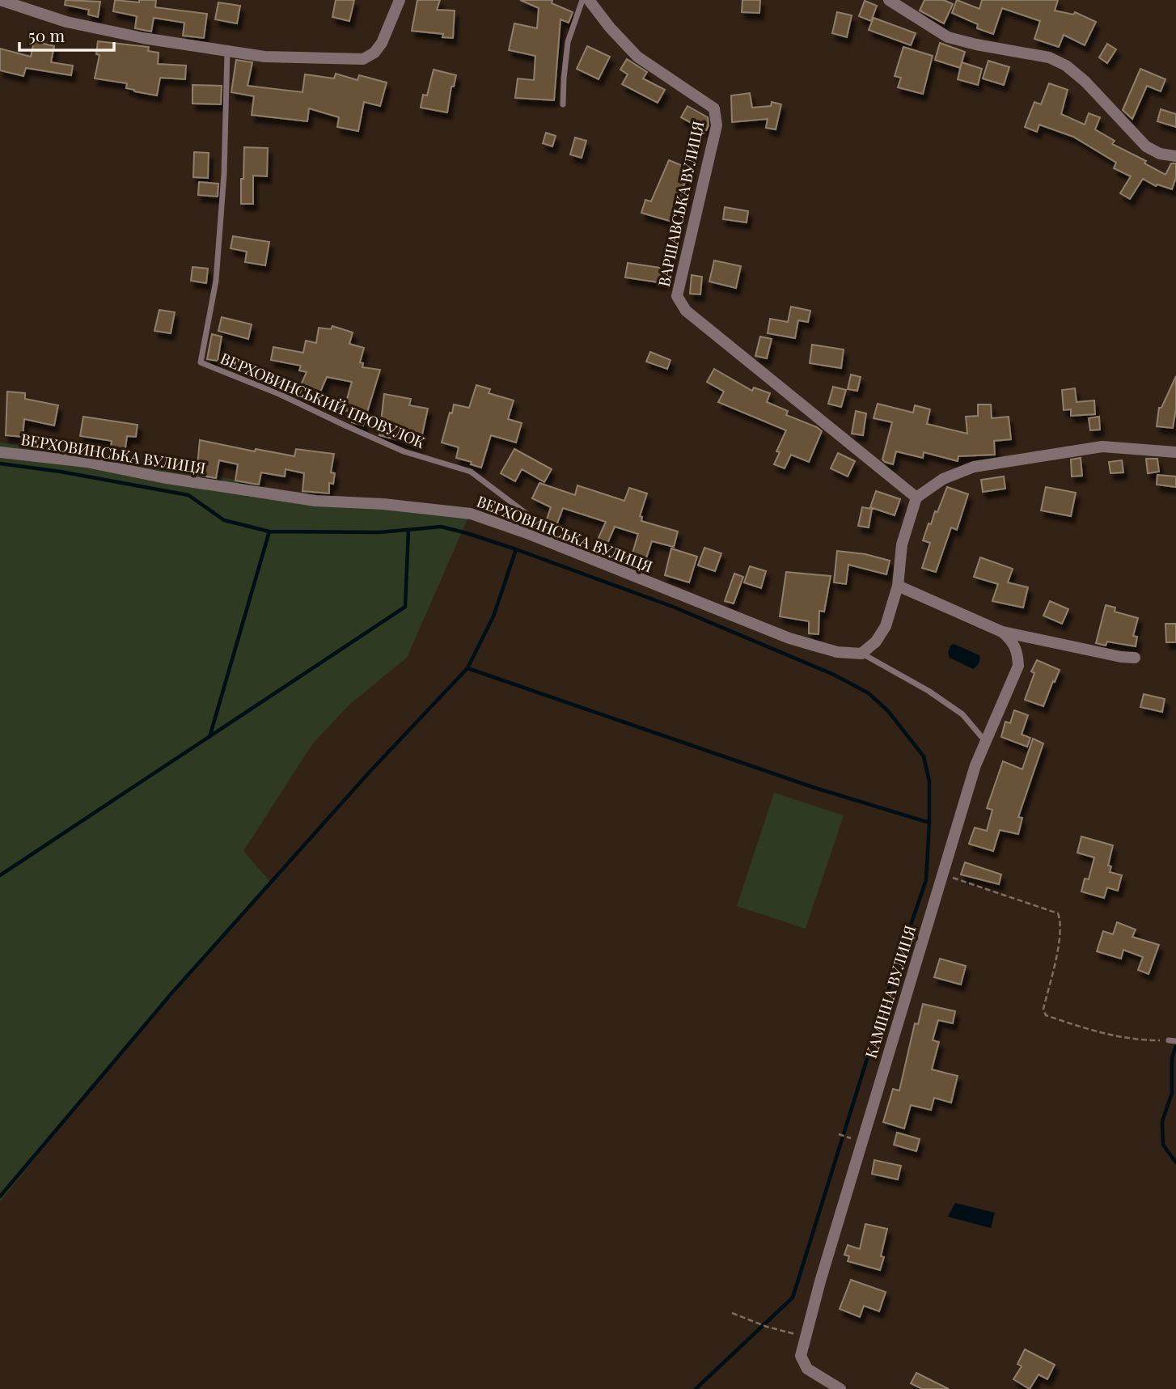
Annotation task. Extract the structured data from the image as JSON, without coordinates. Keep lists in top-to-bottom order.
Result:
{
  "streets": {
    "street": ["ВАРШАВСЬКА ВУЛИЦЯ", "ВЕРХОВИНСЬКА ВУЛИЦЯ", "КАМІННА ВУЛИЦЯ"],
    "lane": ["ВЕРХОВИНСЬКИЙ ПРОВУЛОК"]
  },
  "crossings": [
    ["ВЕРХОВИНСЬКИЙ ПРОВУЛОК", "ВЕРХОВИНСЬКА ВУЛИЦЯ"]
  ],
  "scale_bar": "50 m"
}
